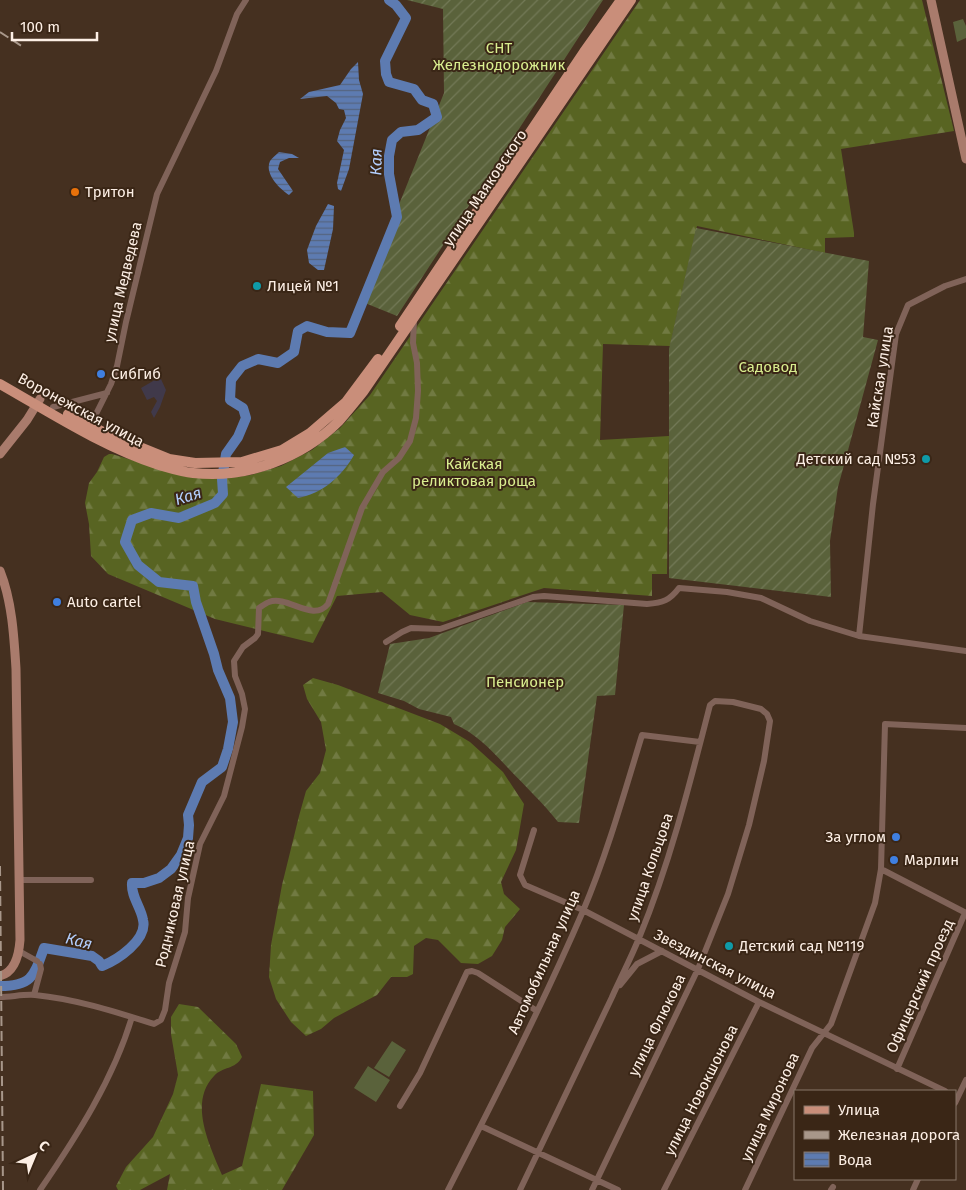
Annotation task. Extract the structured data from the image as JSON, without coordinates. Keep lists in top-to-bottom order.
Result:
{
  "streets": {
    "main road": ["улица Маяковского", "Воронежская улица"],
    "street": [
      "улица Медведева",
      "Кайская улица",
      "улица Кольцова",
      "Родниковая улица",
      "Автомобильная улица",
      "Звездинская улица",
      "Офицерский проезд",
      "улица Флюкова",
      "улица Новокшонова",
      "улица Миронова"
    ]
  },
  "crossings": [
    ["улица Маяковского", "Воронежская улица"],
    ["улица Маяковского", "Родниковая улица"],
    ["улица Медведева", "Воронежская улица"],
    ["улица Кольцова", "Автомобильная улица"],
    ["улица Кольцова", "Звездинская улица"],
    ["улица Кольцова", "улица Флюкова"],
    ["Автомобильная улица", "Звездинская улица"],
    ["Звездинская улица", "Офицерский проезд"],
    ["Звездинская улица", "улица Флюкова"],
    ["Звездинская улица", "улица Новокшонова"],
    ["Звездинская улица", "улица Миронова"]
  ],
  "water": ["Кая"],
  "parks": [
    "СНТ Железнодорожник",
    "Садовод",
    "Кайская реликтовая роща",
    "Пенсионер"
  ],
  "places": [
    "Тритон",
    "Лицей №1",
    "СибГиб",
    "Детский сад №53",
    "Auto cartel",
    "За углом",
    "Марлин",
    "Детский сад №119"
  ],
  "legend": ["Улица", "Железная дорога", "Вода"],
  "scale_bar": "100 m",
  "north": "top right"
}
